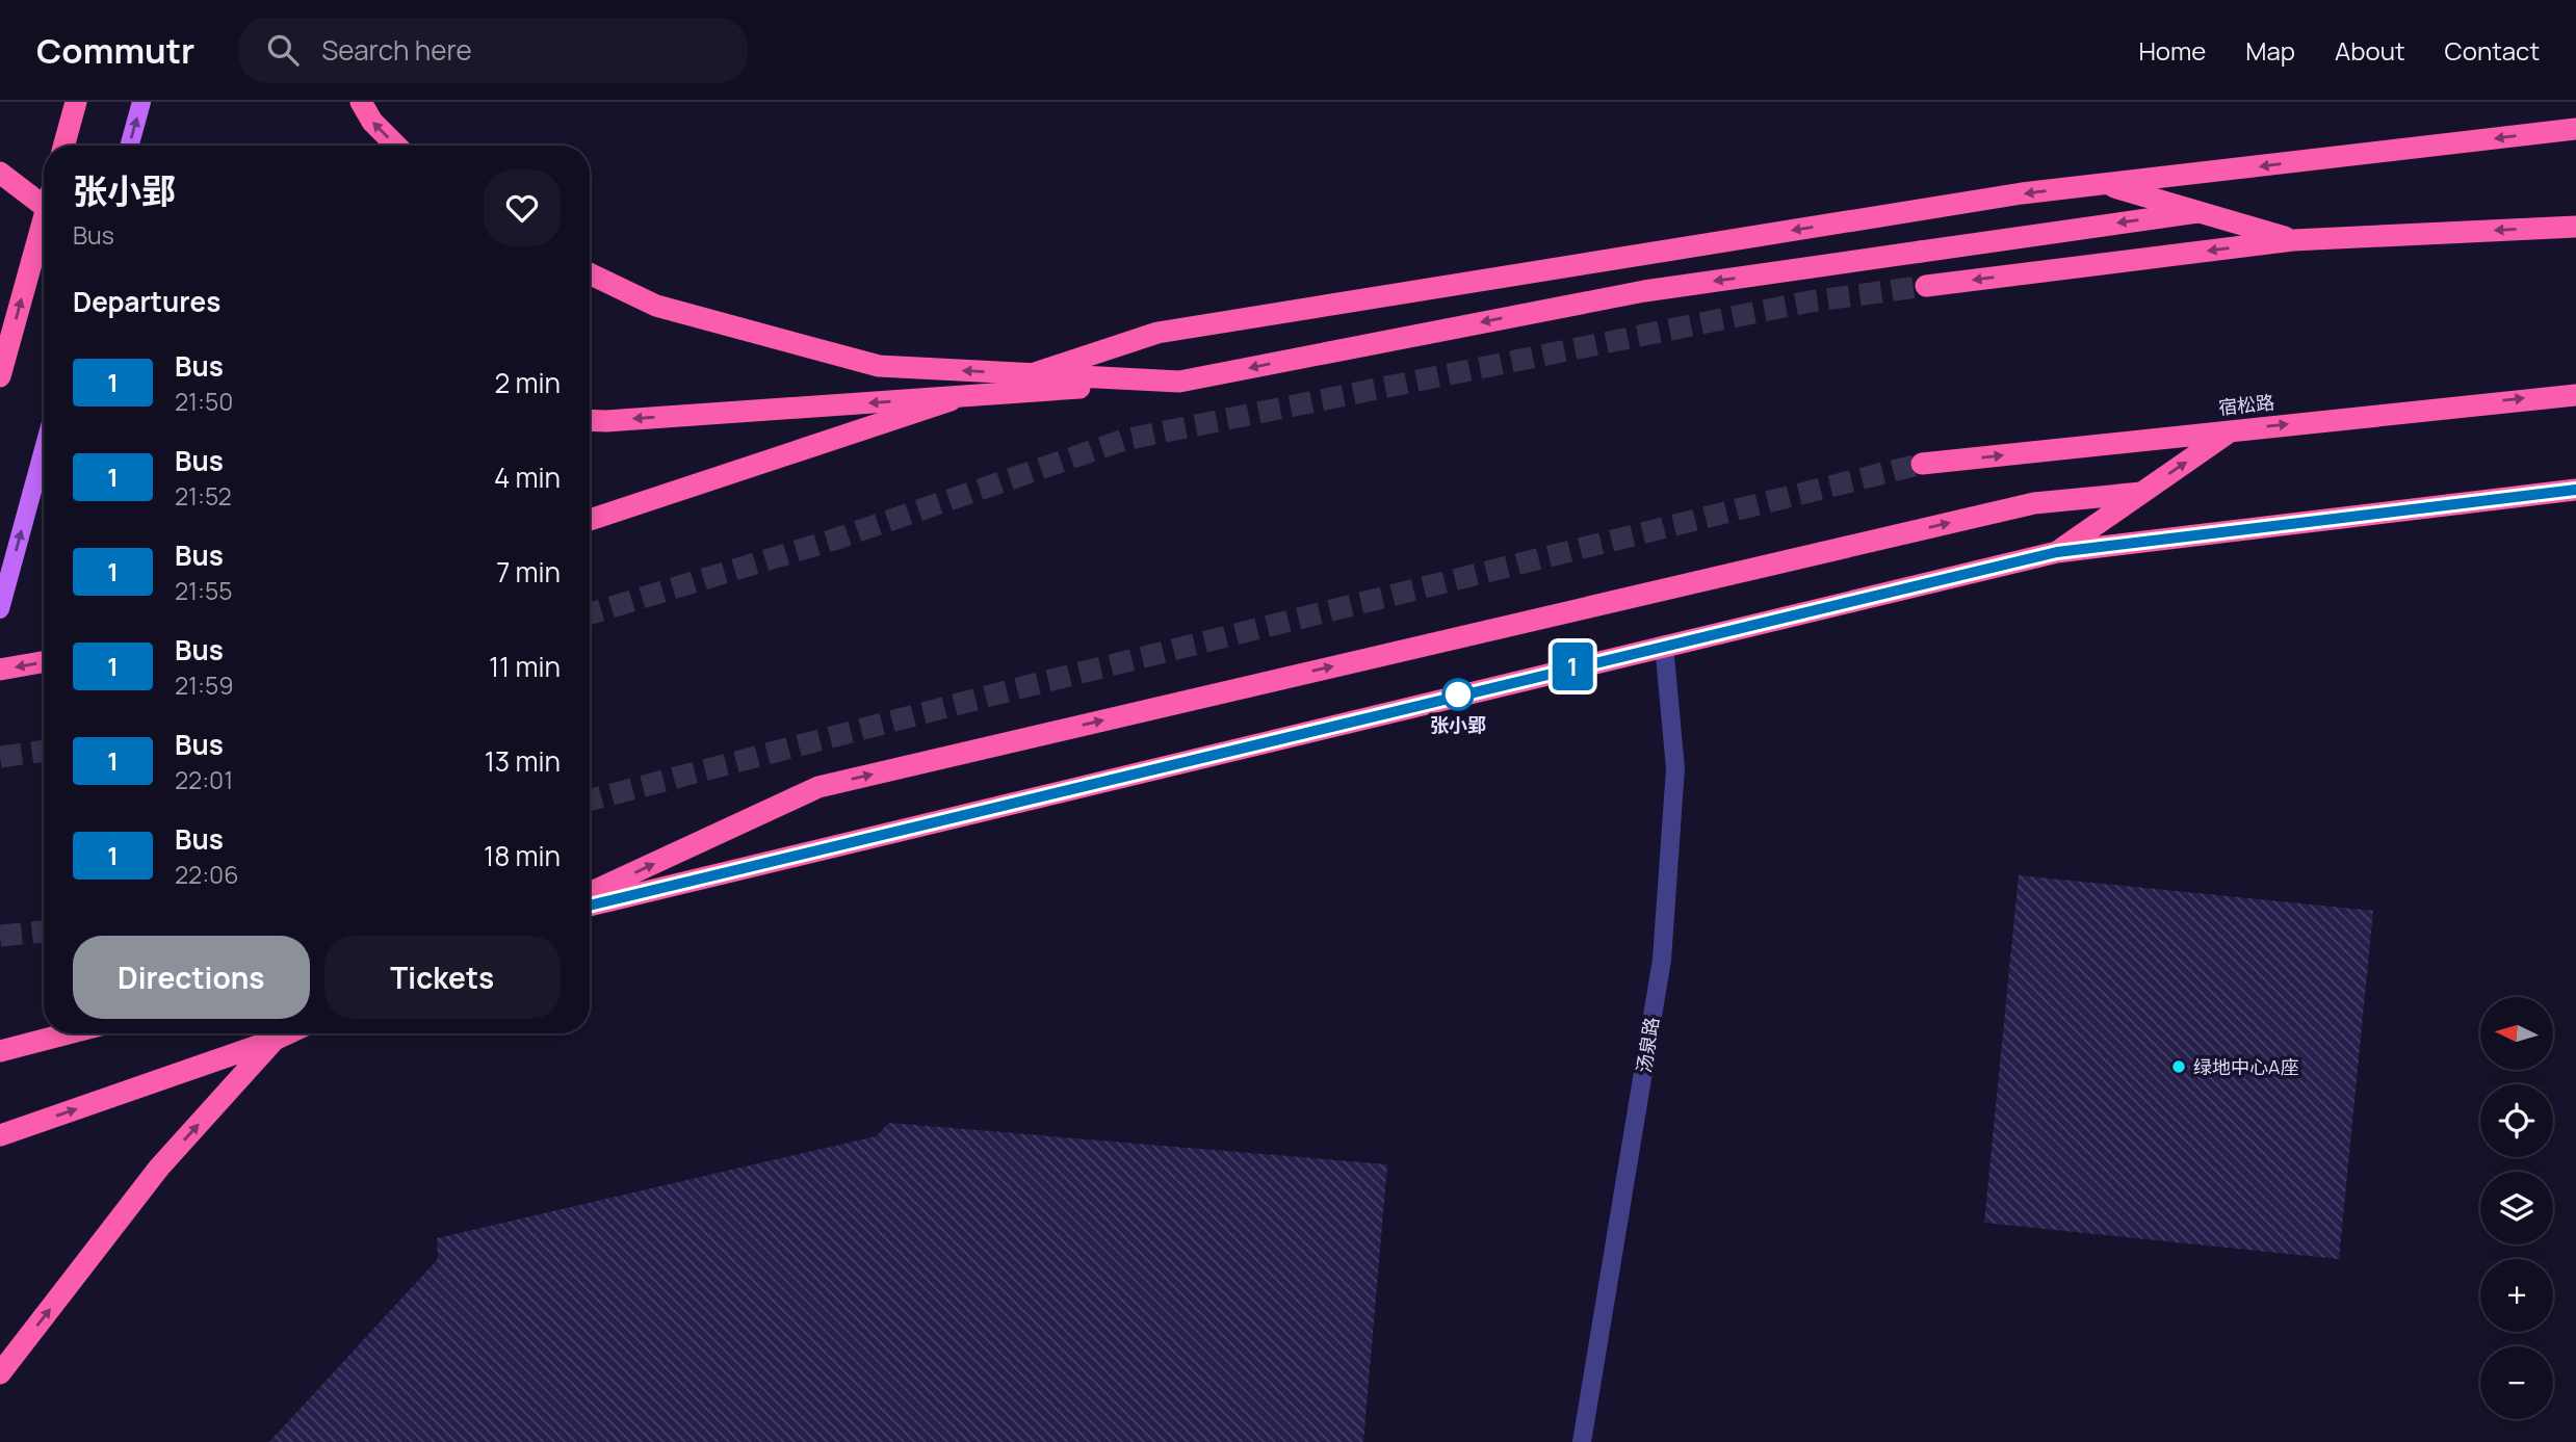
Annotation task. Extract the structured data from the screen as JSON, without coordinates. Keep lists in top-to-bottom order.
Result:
{
  "streets": {
    "highway": ["宿松路"],
    "street": ["汤泉路"]
  },
  "places": ["张小郢", "绿地中心A座"],
  "lines": ["bus line 1"],
  "north": "left",
  "page": {
    "header": "Commutr",
    "search": "Search here",
    "nav": [
      "Home",
      "Map",
      "About",
      "Contact"
    ],
    "on_map": "1",
    "heading": [
      ["张小郢", "Bus"],
      "Departures"
    ],
    "list": [
      {
        "mark": "1",
        "name": "Bus",
        "note": "21:50",
        "value": "2 min"
      },
      {
        "mark": "1",
        "name": "Bus",
        "note": "21:52",
        "value": "4 min"
      },
      {
        "mark": "1",
        "name": "Bus",
        "note": "21:55",
        "value": "7 min"
      },
      {
        "mark": "1",
        "name": "Bus",
        "note": "21:59",
        "value": "11 min"
      },
      {
        "mark": "1",
        "name": "Bus",
        "note": "22:01",
        "value": "13 min"
      },
      {
        "mark": "1",
        "name": "Bus",
        "note": "22:06",
        "value": "18 min"
      }
    ],
    "buttons": ["Directions", "Tickets"],
    "map_buttons": ["+", "−"]
  }
}
